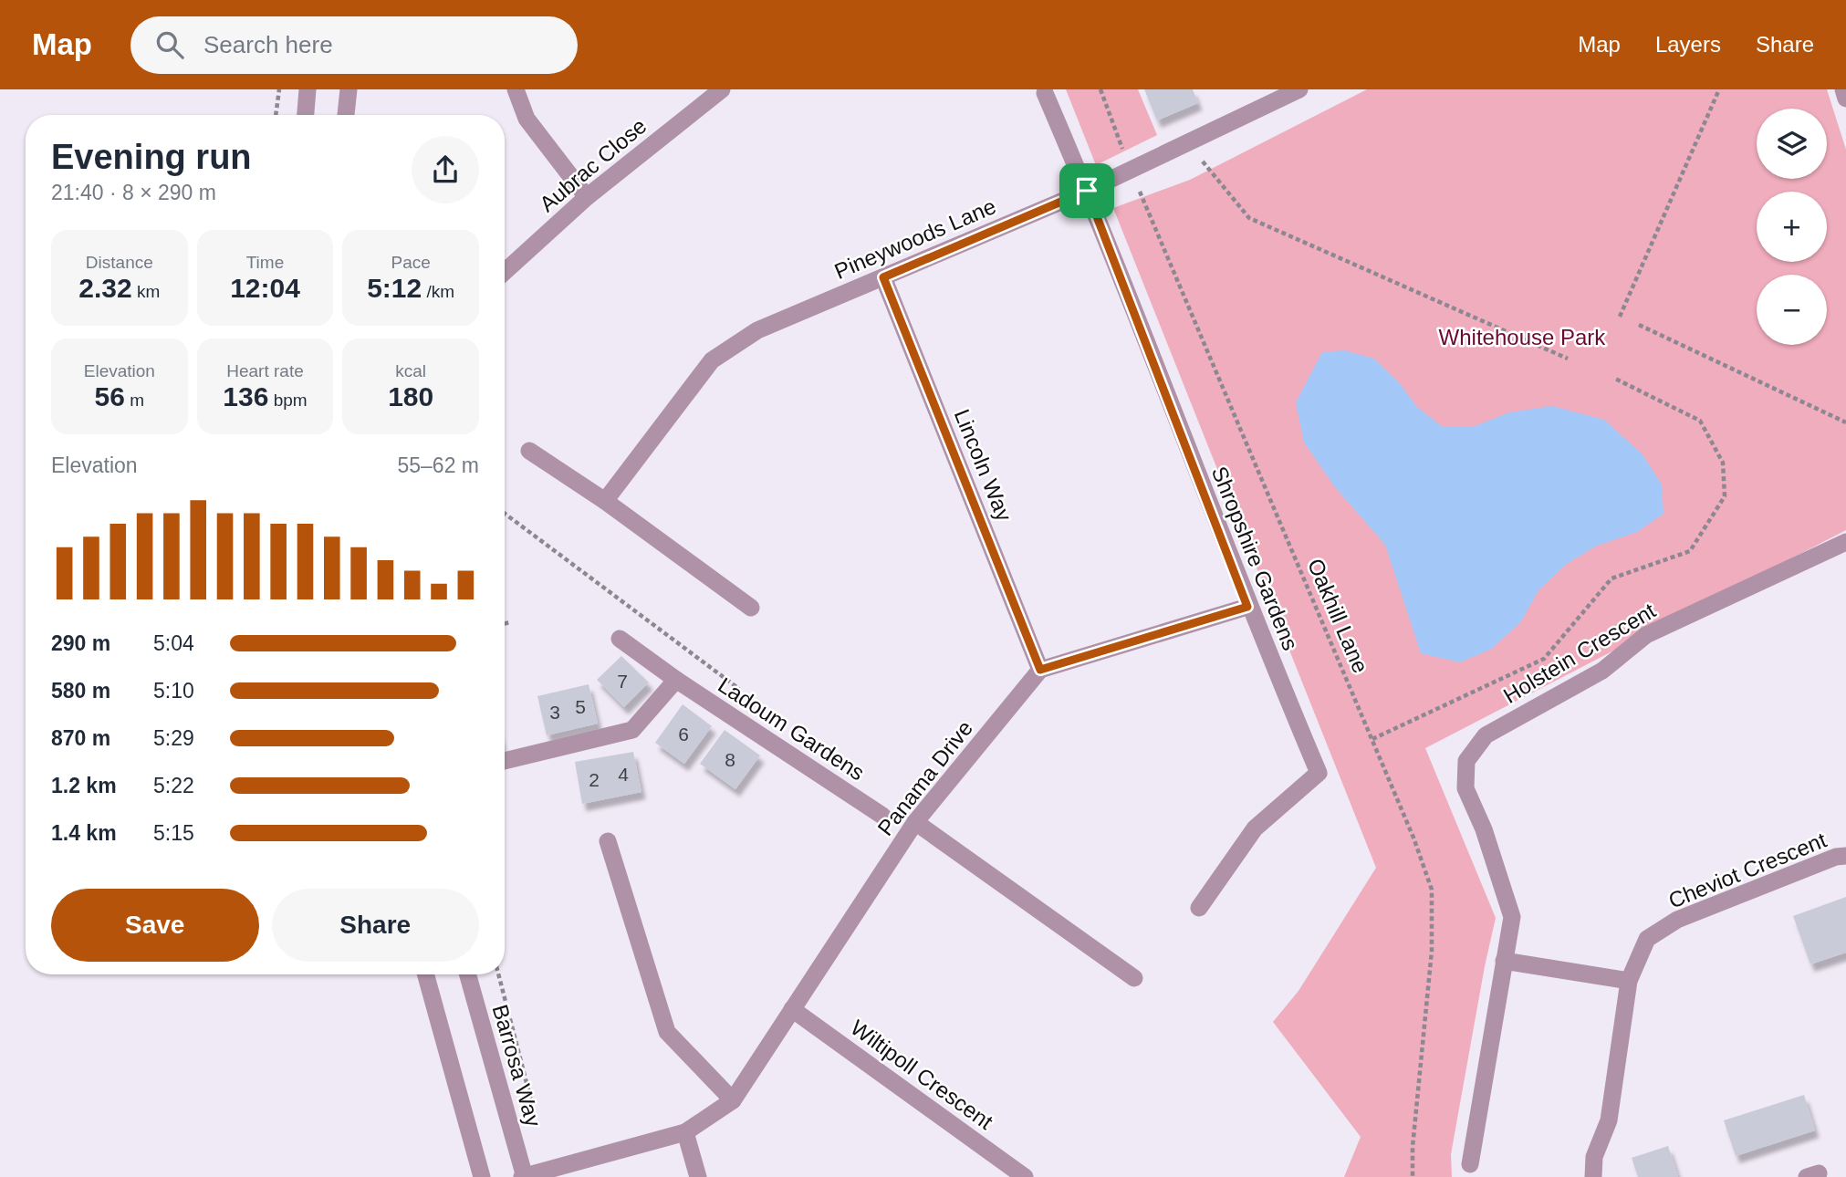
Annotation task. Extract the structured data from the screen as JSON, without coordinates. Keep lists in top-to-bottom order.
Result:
{
  "streets": {
    "street": [
      "Aubrac Close",
      "Pineywoods Lane",
      "Lincoln Way",
      "Shropshire Gardens",
      "Holstein Crescent",
      "Ladoum Gardens",
      "Panama Drive",
      "Cheviot Crescent",
      "Barrosa Way",
      "Wiltipoll Crescent"
    ],
    "path": ["Oakhill Lane"]
  },
  "crossings": [
    ["Pineywoods Lane", "Lincoln Way"],
    ["Pineywoods Lane", "Shropshire Gardens"],
    ["Pineywoods Lane", "Oakhill Lane"],
    ["Lincoln Way", "Panama Drive"],
    ["Panama Drive", "Barrosa Way"],
    ["Panama Drive", "Wiltipoll Crescent"]
  ],
  "parks": ["Whitehouse Park"],
  "house_numbers": [
    "7",
    "5",
    "3",
    "6",
    "8",
    "4",
    "2"
  ],
  "page": {
    "header": "Map",
    "search": "Search here",
    "nav": ["Map", "Layers", "Share"],
    "map_buttons": ["+", "−"],
    "heading": ["Evening run", "21:40 · 8 × 290 m"],
    "stats": [
      ["Distance", "2.32 km"],
      ["Time", "12:04"],
      ["Pace", "5:12 /km"],
      ["Elevation", "56 m"],
      ["Heart rate", "136 bpm"],
      ["kcal", "180"]
    ],
    "chart": ["Elevation", "55–62 m"],
    "list": [
      {
        "name": "290 m",
        "note": "5:04"
      },
      {
        "name": "580 m",
        "note": "5:10"
      },
      {
        "name": "870 m",
        "note": "5:29"
      },
      {
        "name": "1.2 km",
        "note": "5:22"
      },
      {
        "name": "1.4 km",
        "note": "5:15"
      }
    ],
    "buttons": ["Save", "Share"]
  }
}
